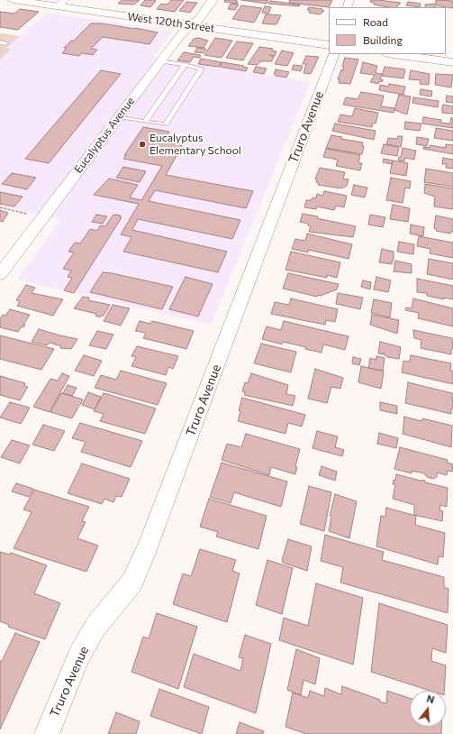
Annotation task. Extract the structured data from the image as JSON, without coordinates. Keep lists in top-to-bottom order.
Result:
{
  "streets": {
    "main road": ["West 120th Street", "Eucalyptus Avenue"],
    "street": ["Truro Avenue"]
  },
  "crossings": [
    ["West 120th Street", "Eucalyptus Avenue"]
  ],
  "places": ["Eucalyptus Elementary School"],
  "legend": ["Road", "Building"],
  "north": "top"
}
